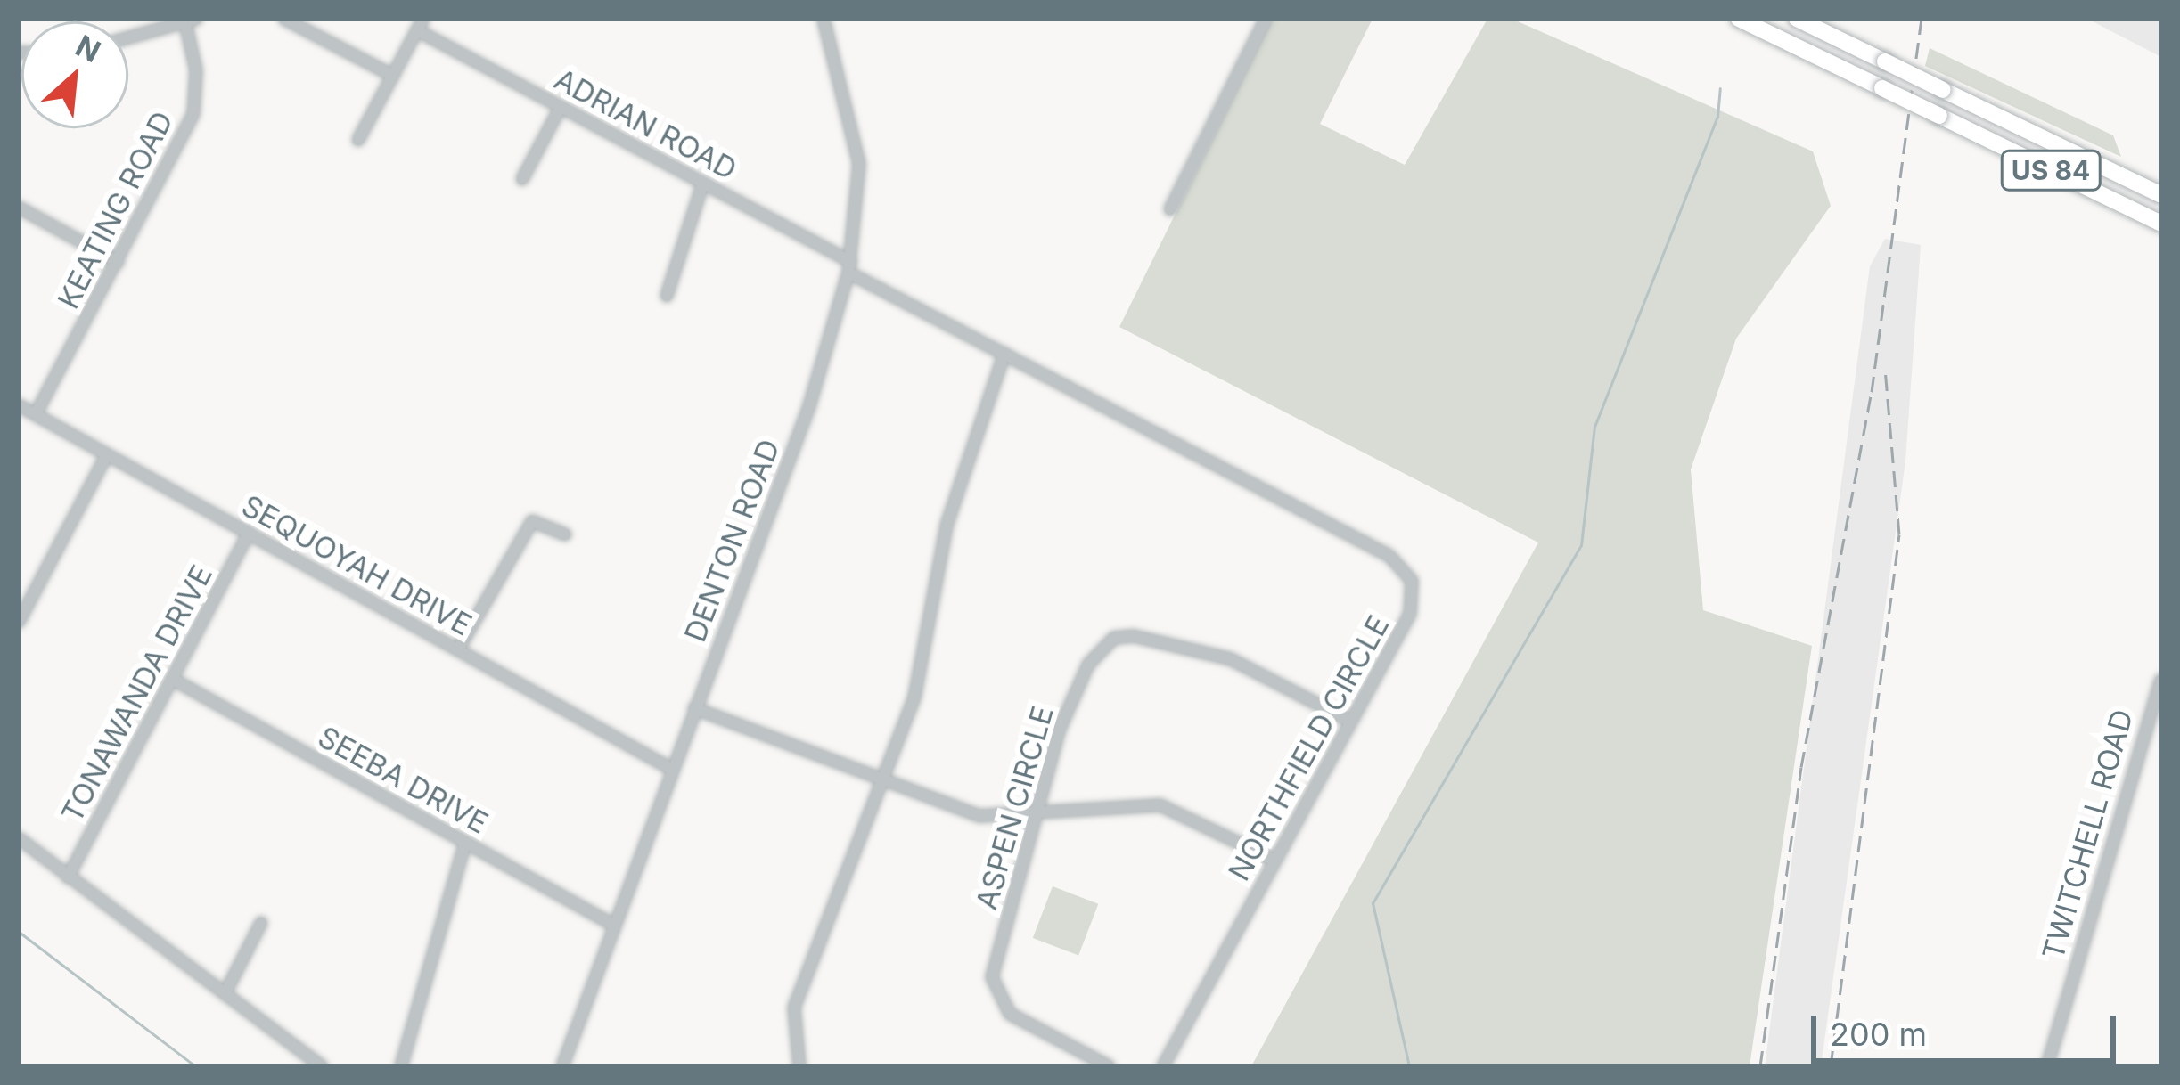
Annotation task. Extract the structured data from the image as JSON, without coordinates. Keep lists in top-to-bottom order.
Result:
{
  "streets": {
    "highway": ["US 84"],
    "street": [
      "ADRIAN ROAD",
      "KEATING ROAD",
      "DENTON ROAD",
      "SEQUOYAH DRIVE",
      "TONAWANDA DRIVE",
      "NORTHFIELD CIRCLE",
      "SEEBA DRIVE",
      "ASPEN CIRCLE",
      "TWITCHELL ROAD"
    ]
  },
  "crossings": [
    ["ADRIAN ROAD", "DENTON ROAD"],
    ["ADRIAN ROAD", "NORTHFIELD CIRCLE"],
    ["KEATING ROAD", "SEQUOYAH DRIVE"],
    ["DENTON ROAD", "SEQUOYAH DRIVE"],
    ["DENTON ROAD", "NORTHFIELD CIRCLE"],
    ["DENTON ROAD", "SEEBA DRIVE"],
    ["SEQUOYAH DRIVE", "TONAWANDA DRIVE"],
    ["TONAWANDA DRIVE", "SEEBA DRIVE"],
    ["NORTHFIELD CIRCLE", "ASPEN CIRCLE"]
  ],
  "scale_bar": "200 m",
  "north": "top right"
}
